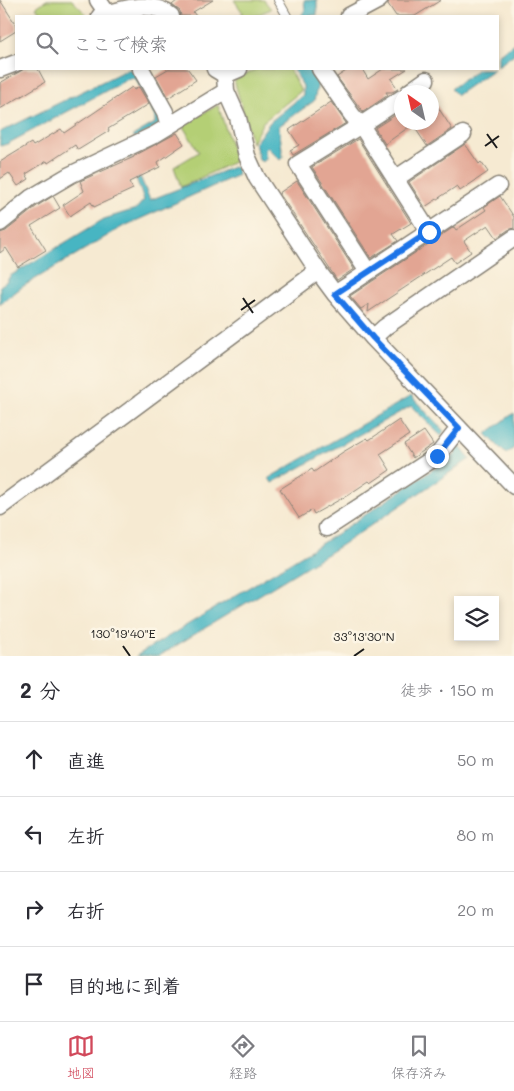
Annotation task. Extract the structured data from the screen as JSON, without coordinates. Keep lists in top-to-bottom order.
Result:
{
  "north": "top left",
  "page": {
    "search": "ここで検索",
    "heading": ["2 分", "徒歩 · 150 m"],
    "list": [
      ["直進", "50 m"],
      ["左折", "80 m"],
      ["右折", "20 m"],
      "目的地に到着"
    ],
    "nav": ["地図", "経路", "保存済み"]
  },
  "coordinates": ["130°19'40\"E", "33°13'30\"N"]
}
